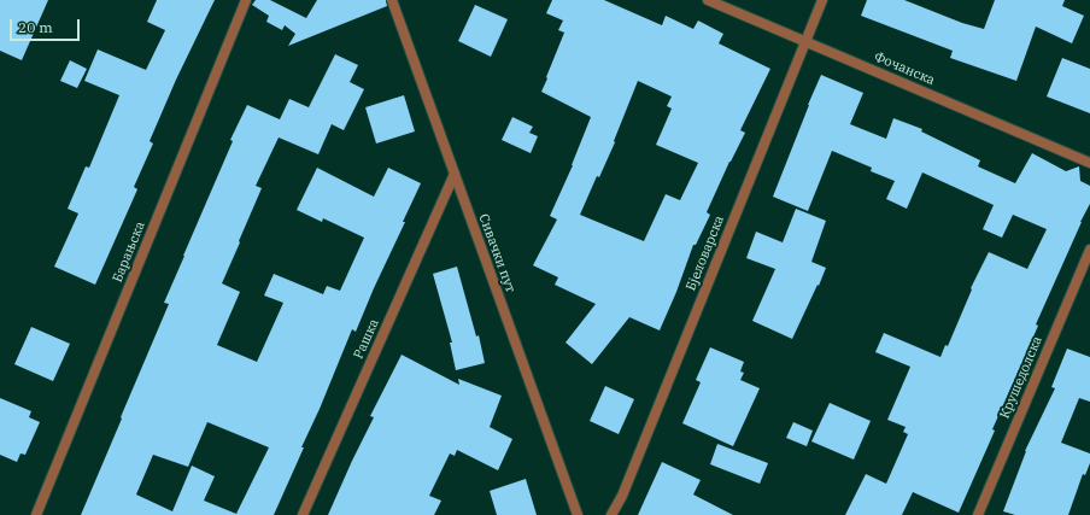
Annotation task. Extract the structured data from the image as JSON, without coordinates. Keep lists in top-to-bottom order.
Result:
{
  "streets": {
    "street": [
      "Фочанска",
      "Барањска",
      "Сивачки пут",
      "Бјеловарска",
      "Рашка",
      "Крушедолска"
    ]
  },
  "crossings": [
    ["Фочанска", "Бјеловарска"],
    ["Сивачки пут", "Рашка"]
  ],
  "scale_bar": "20 m"
}
